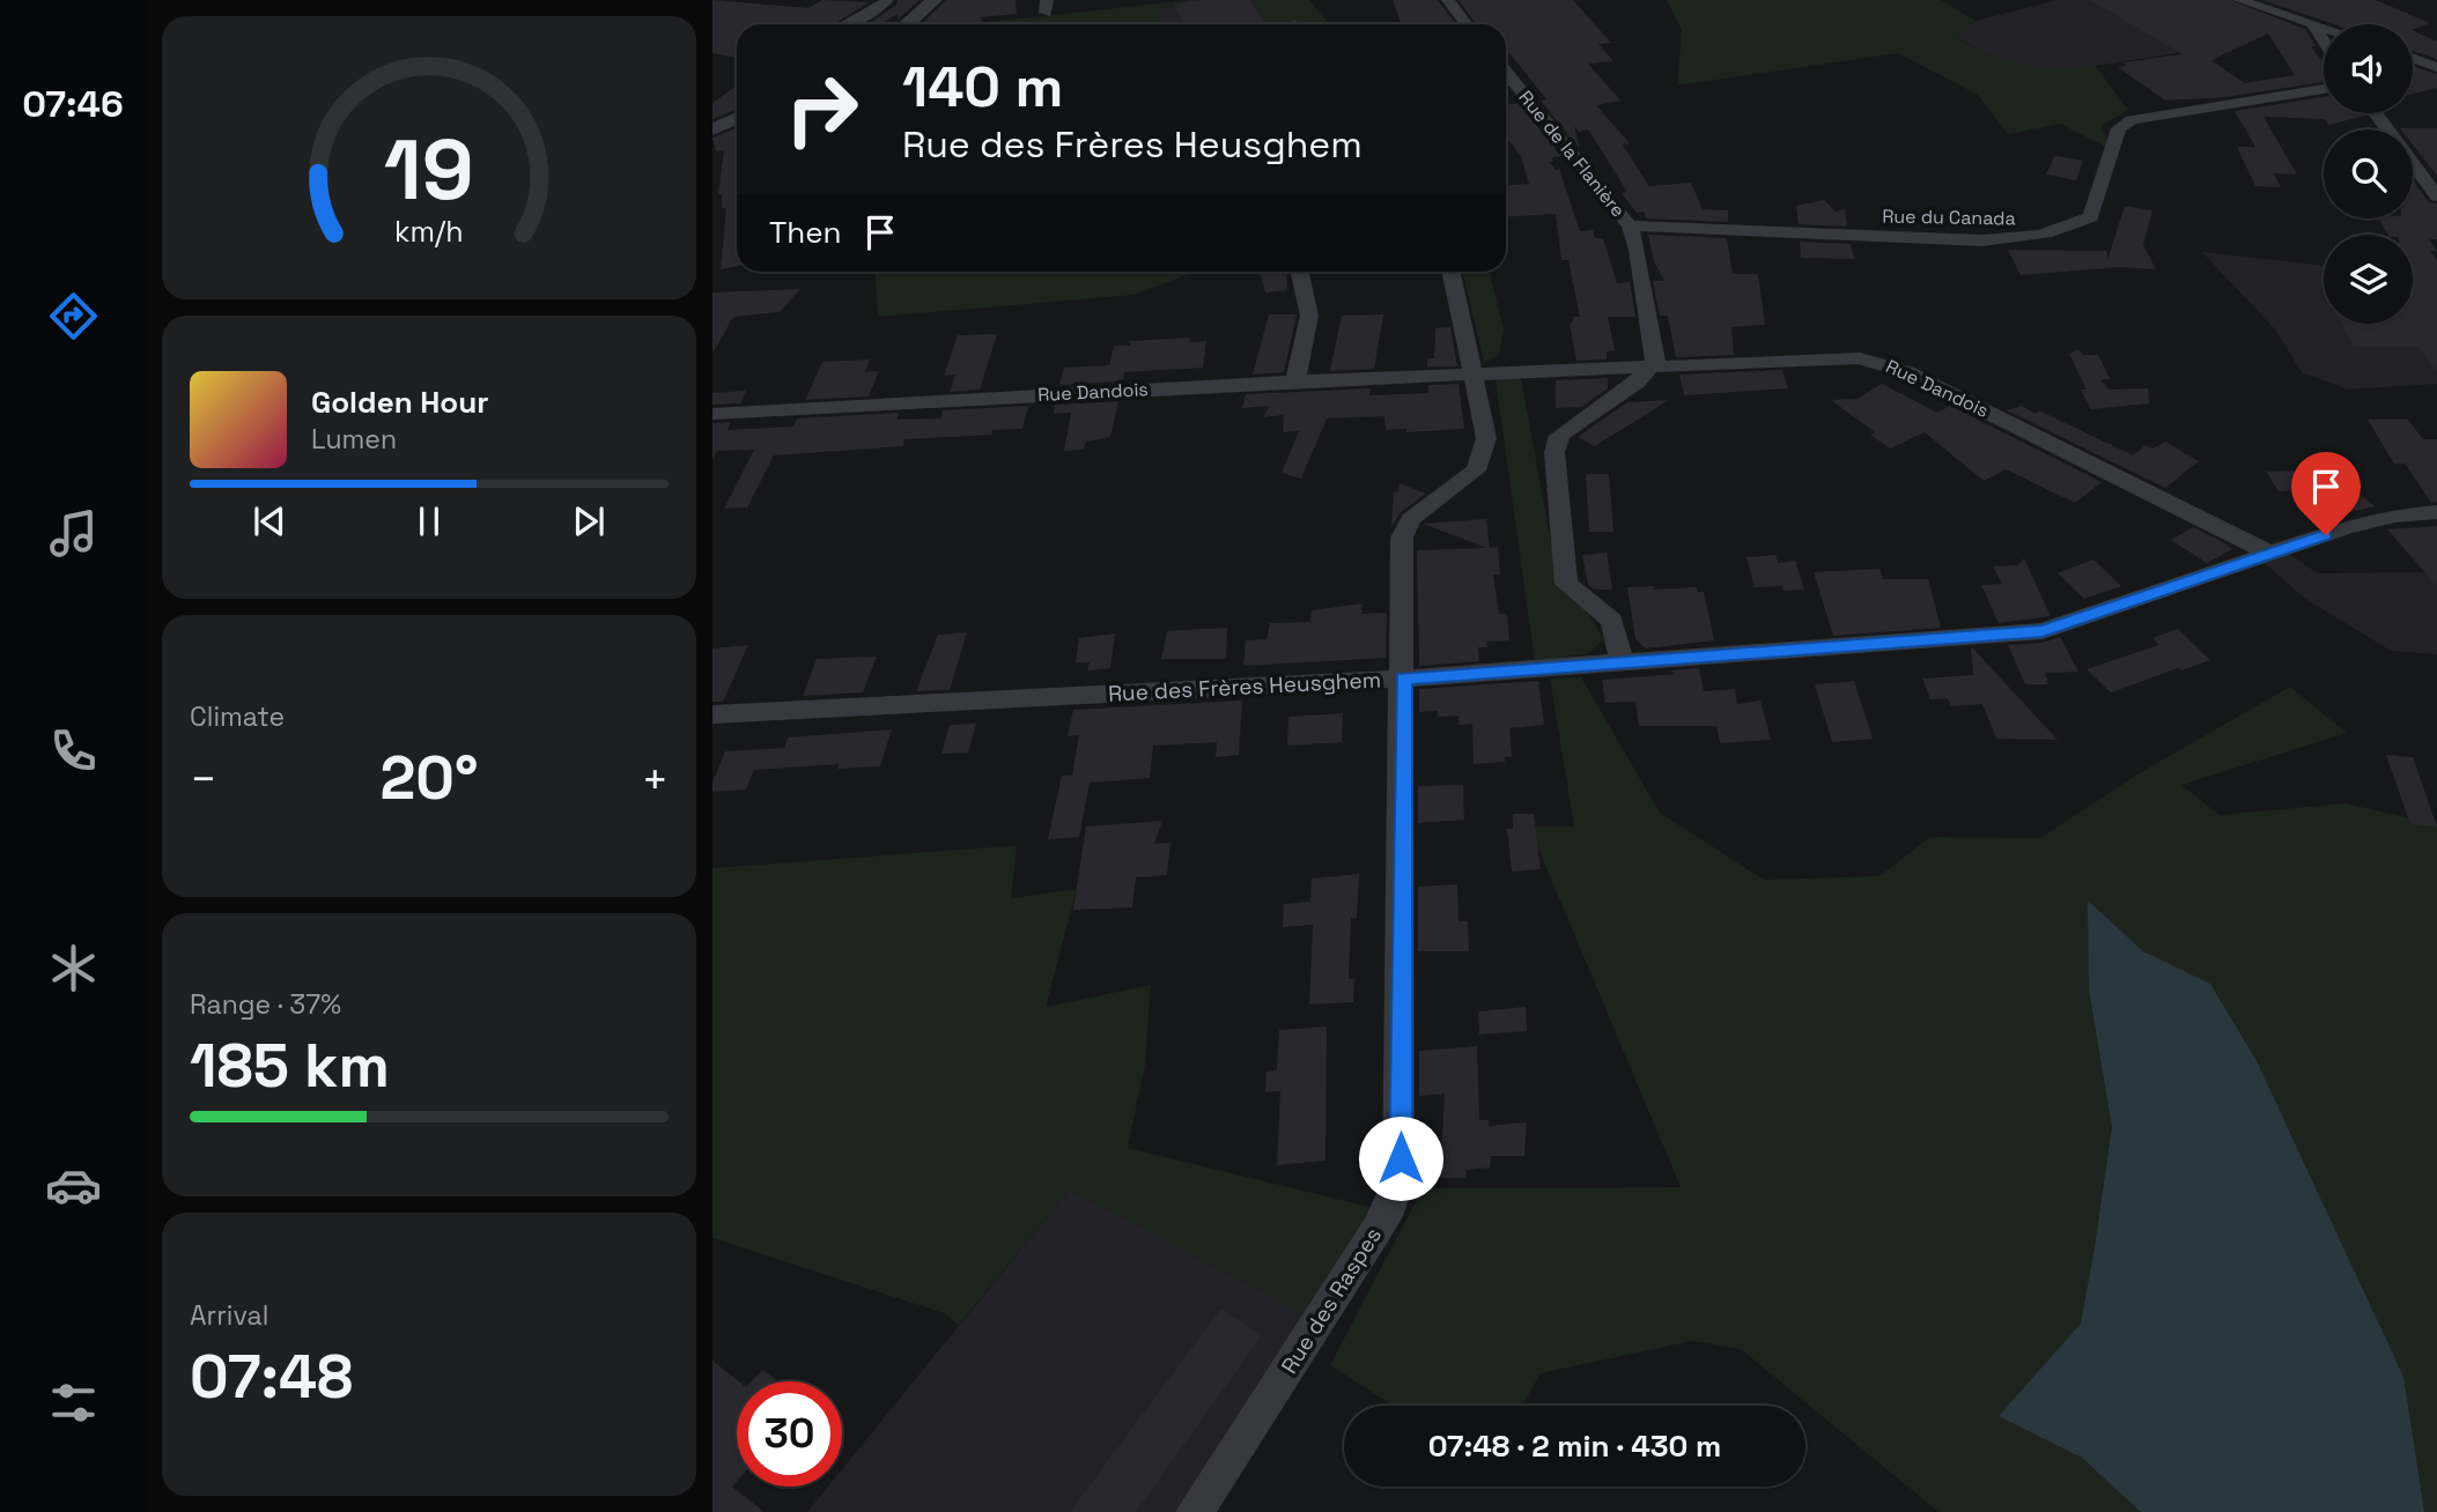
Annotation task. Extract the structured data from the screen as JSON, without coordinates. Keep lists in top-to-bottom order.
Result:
{
  "streets": {
    "street": [
      "Rue de la Flanière",
      "Rue du Canada",
      "Rue Dandois",
      "Rue des Frères Heusghem",
      "Rue des Raspes"
    ]
  },
  "crossings": [
    ["Rue de la Flanière", "Rue du Canada"],
    ["Rue de la Flanière", "Rue Dandois"],
    ["Rue Dandois", "Rue des Frères Heusghem"],
    ["Rue Dandois", "Rue des Raspes"],
    ["Rue des Frères Heusghem", "Rue des Raspes"]
  ],
  "page": {
    "tabs": "07:46",
    "turn": ["140 m", "Rue des Frères Heusghem"],
    "then": "Then",
    "song": ["Golden Hour", "Lumen"],
    "tile": [
      "Climate",
      ["Range · 37%", "185 km"],
      ["Arrival", "07:48"]
    ],
    "heat": ["−", "20°", "+"],
    "limit": "30",
    "trip": "07:48 · 2 min · 430 m",
    "gauge": ["19", "km/h"]
  }
}
